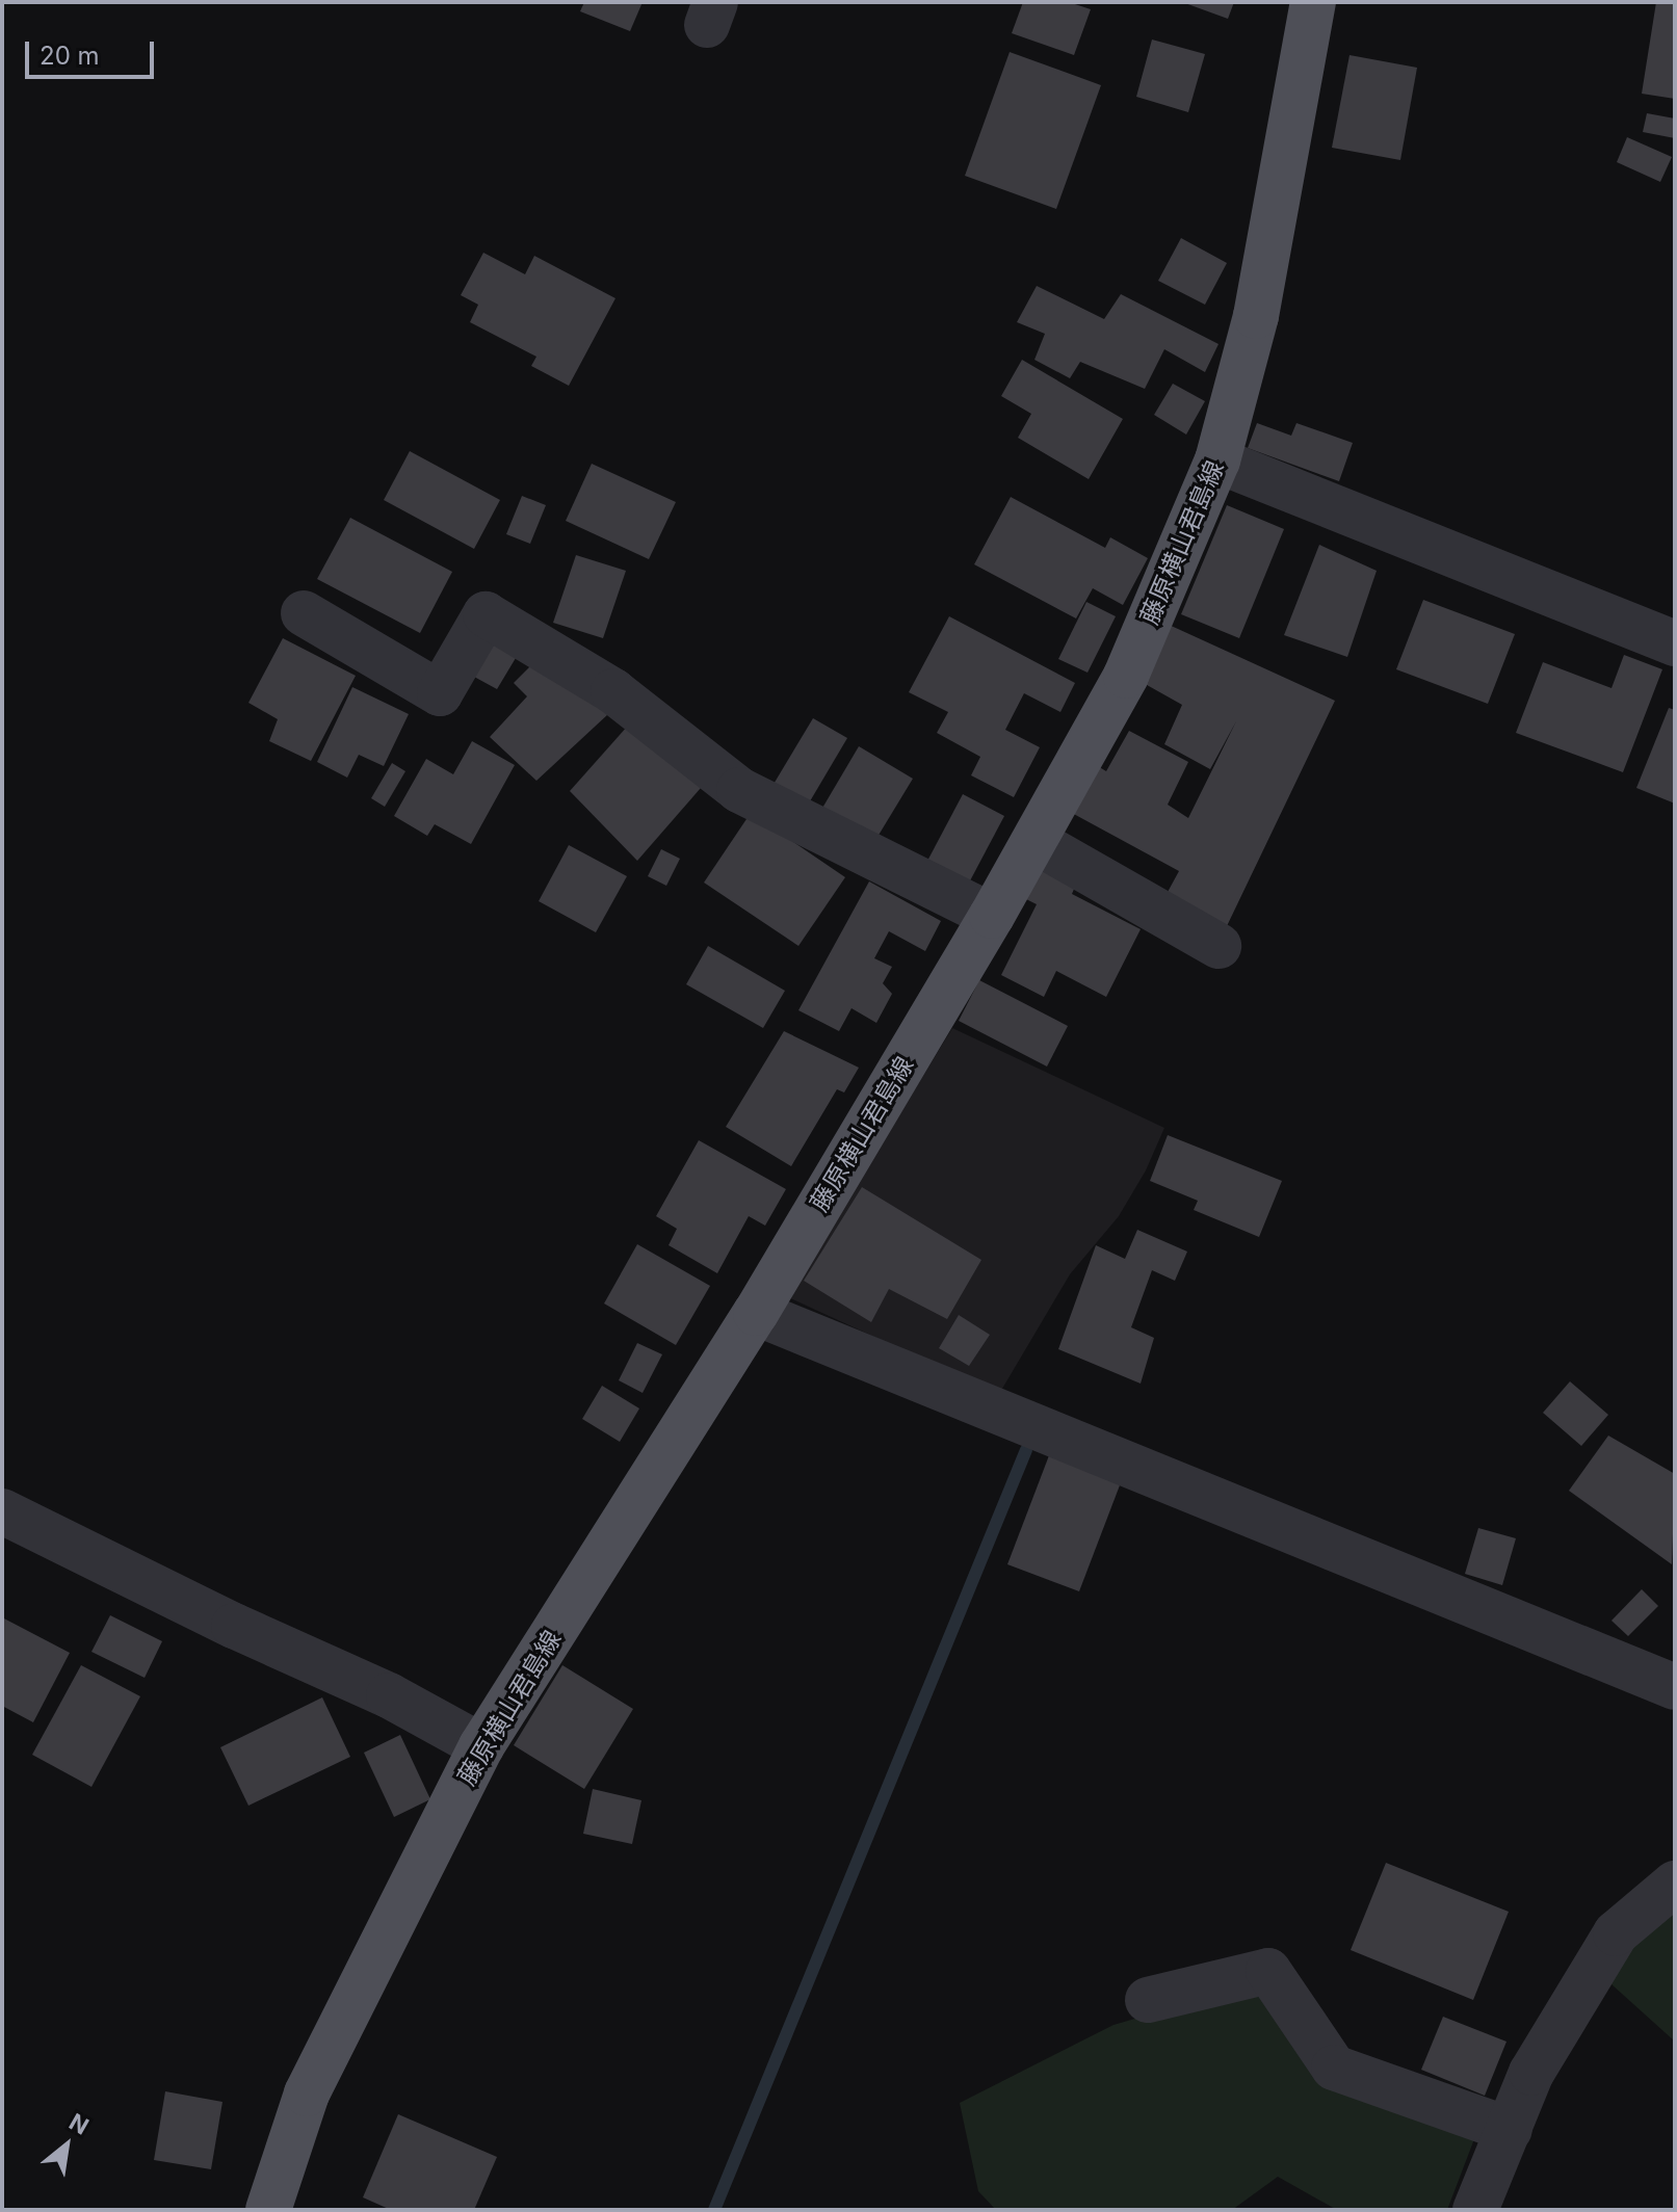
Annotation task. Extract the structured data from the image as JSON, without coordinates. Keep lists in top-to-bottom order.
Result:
{
  "streets": {
    "main road": ["藤原横山君島線"]
  },
  "scale_bar": "20 m",
  "north": "top right"
}
